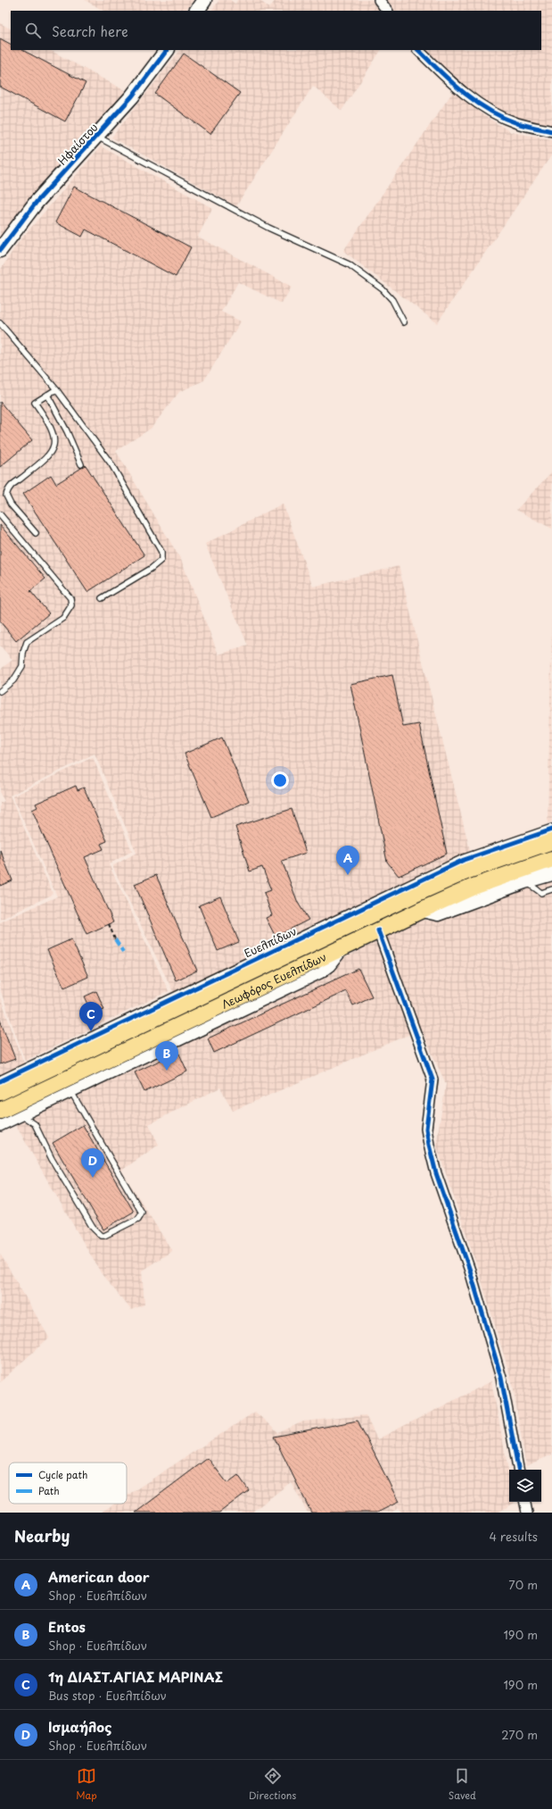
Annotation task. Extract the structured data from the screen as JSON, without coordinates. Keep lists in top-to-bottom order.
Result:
{
  "streets": {
    "main road": ["Λεωφόρος Ευελπίδων"],
    "street": ["Ηφαίστου"],
    "cycle path": ["Ευελπίδων"]
  },
  "legend": ["Cycle path", "Path"],
  "page": {
    "search": "Search here",
    "pins": [
      "A",
      "C",
      "B",
      "D"
    ],
    "heading": ["Nearby", "4 results"],
    "list": [
      {
        "mark": "A",
        "name": "American door",
        "note": "Shop · Ευελπίδων",
        "value": "70 m"
      },
      {
        "mark": "B",
        "name": "Entos",
        "note": "Shop · Ευελπίδων",
        "value": "190 m"
      },
      {
        "mark": "C",
        "name": "1η ΔΙΑΣΤ.ΑΓΙΑΣ ΜΑΡΙΝΑΣ",
        "note": "Bus stop · Ευελπίδων",
        "value": "190 m"
      },
      {
        "mark": "D",
        "name": "Ισμαήλος",
        "note": "Shop · Ευελπίδων",
        "value": "270 m"
      }
    ],
    "nav": ["Map", "Directions", "Saved"]
  }
}
